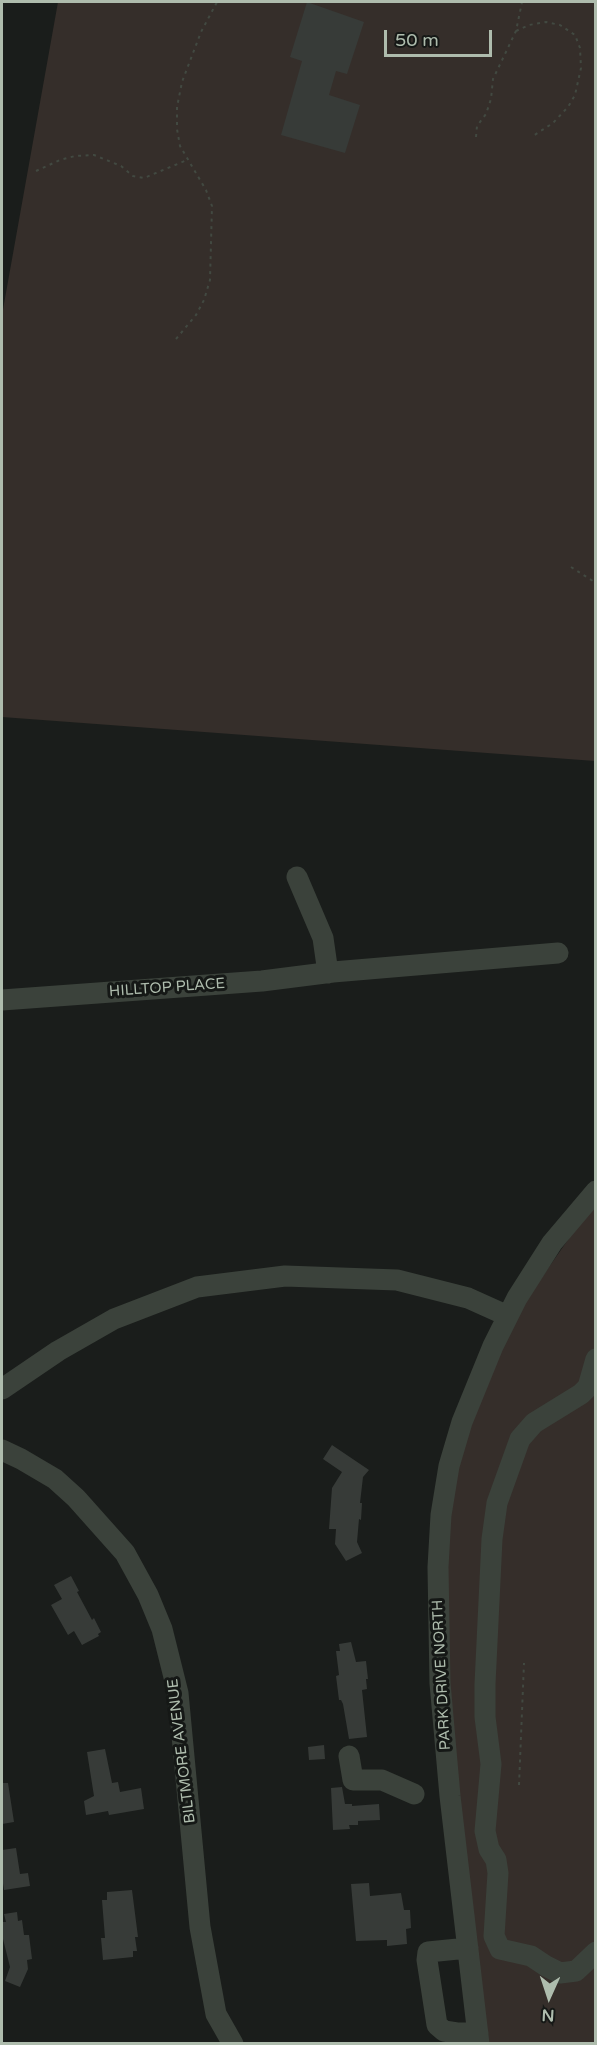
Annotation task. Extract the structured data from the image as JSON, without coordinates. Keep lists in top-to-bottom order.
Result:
{
  "streets": {
    "street": ["HILLTOP PLACE", "PARK DRIVE NORTH", "BILTMORE AVENUE"]
  },
  "scale_bar": "50 m",
  "north": "bottom"
}
